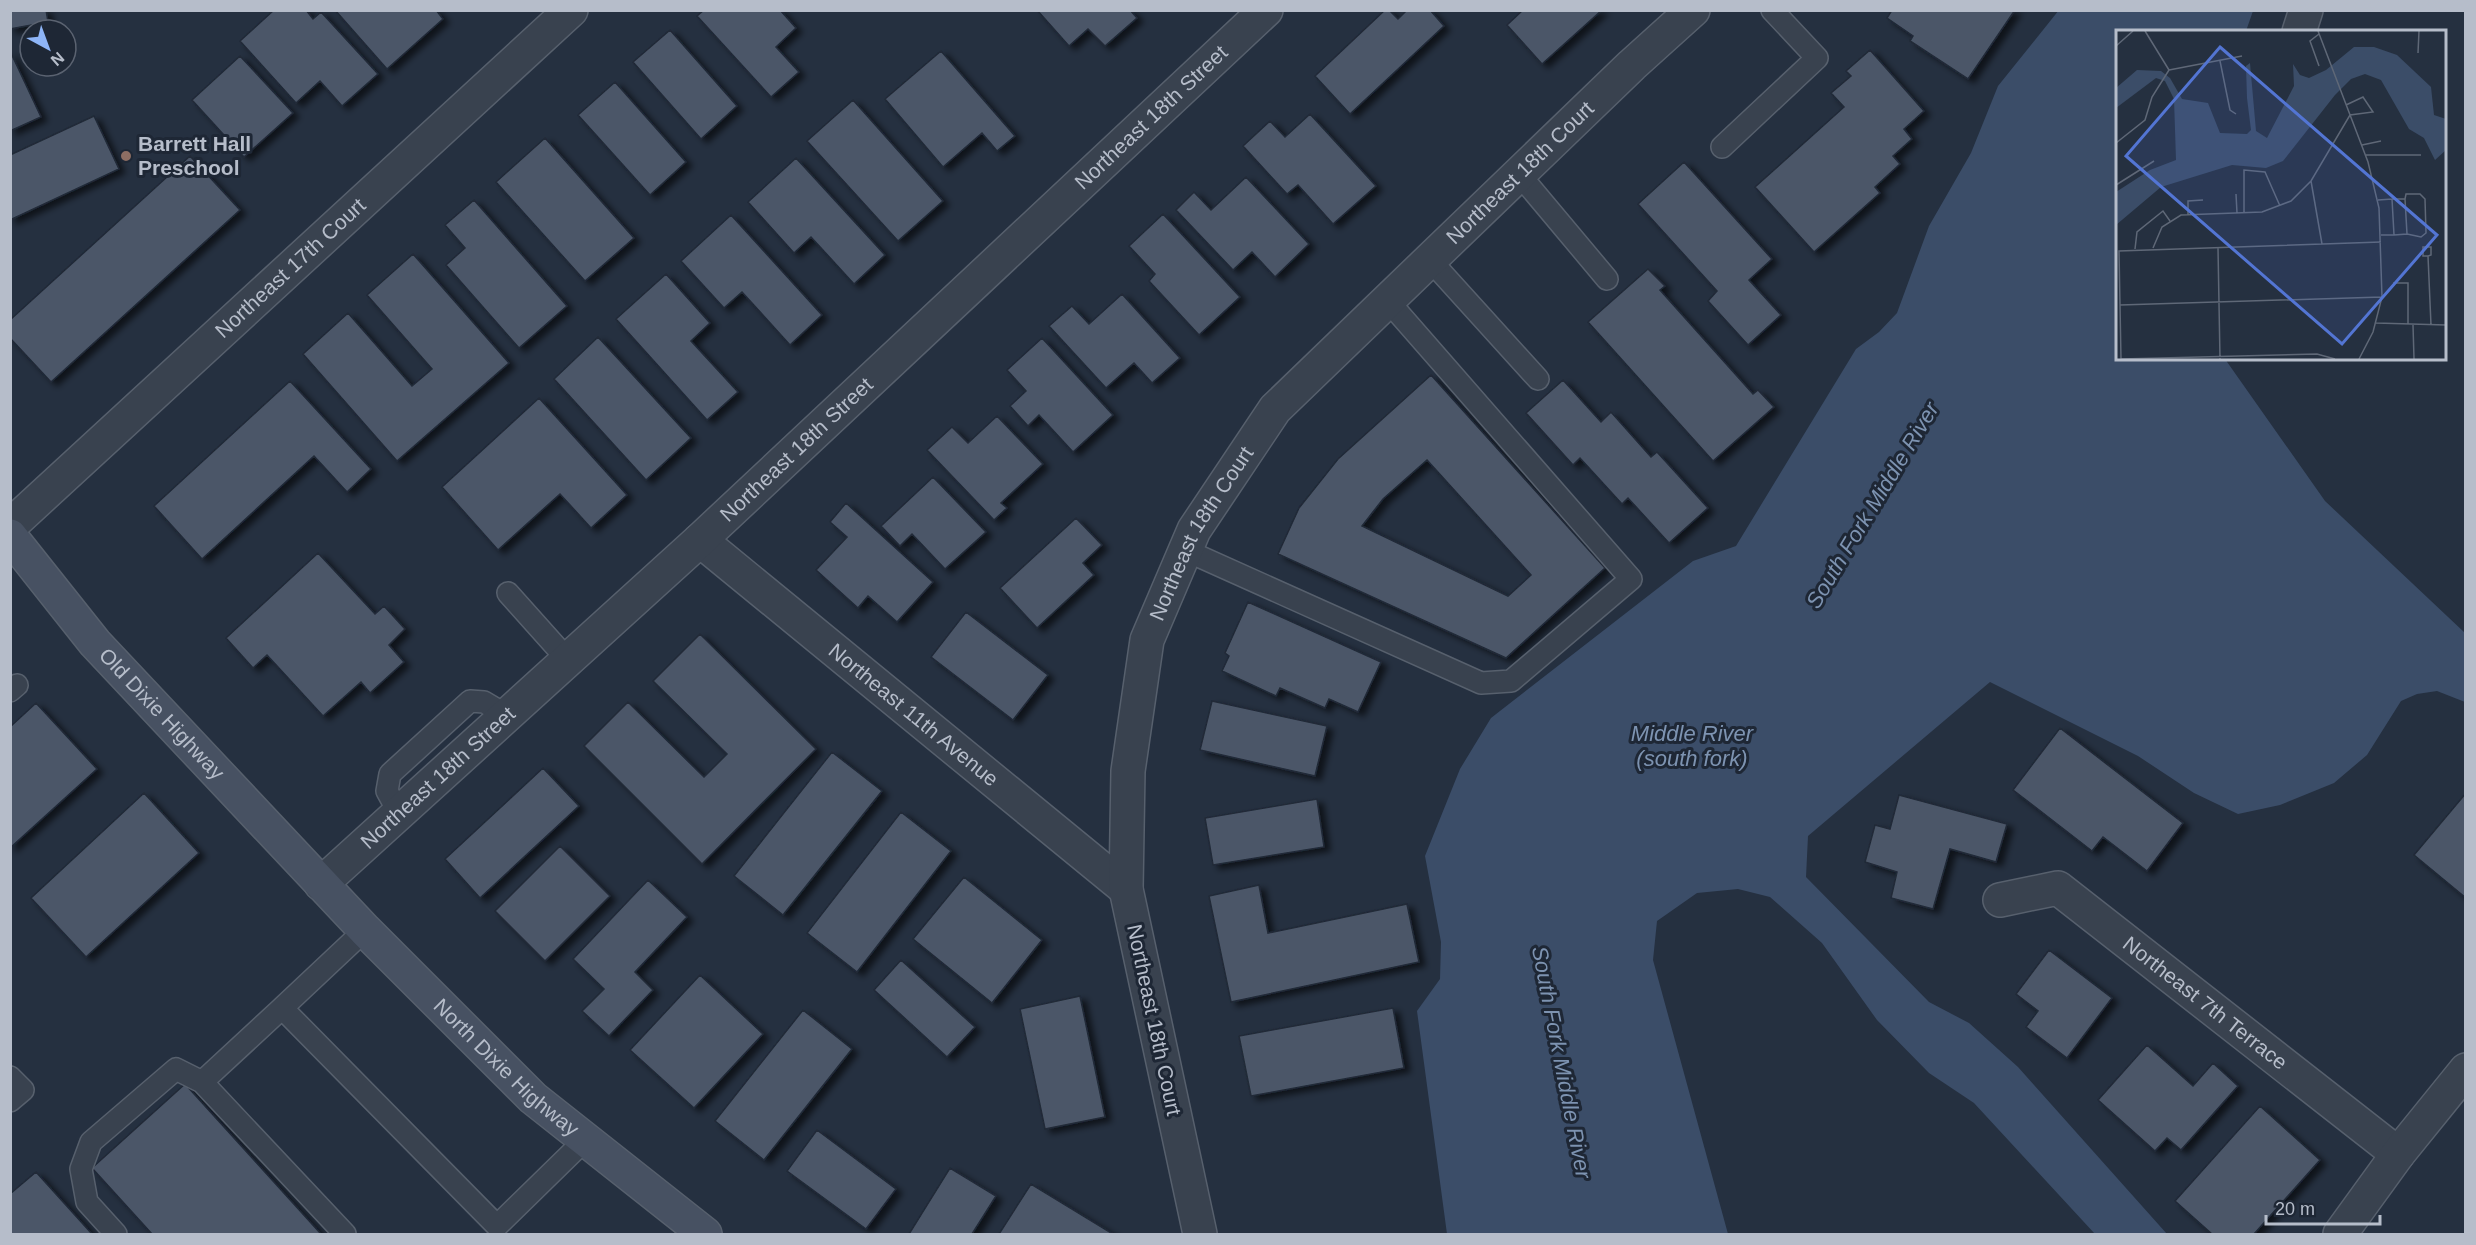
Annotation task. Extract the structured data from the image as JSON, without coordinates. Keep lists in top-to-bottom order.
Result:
{
  "streets": {
    "street": [
      "Northeast 18th Street",
      "Northeast 18th Court",
      "Northeast 17th Court",
      "Old Dixie Highway",
      "Northeast 11th Avenue",
      "Northeast 7th Terrace",
      "North Dixie Highway"
    ]
  },
  "crossings": [
    ["Northeast 18th Street", "Old Dixie Highway"],
    ["Northeast 18th Street", "Northeast 11th Avenue"],
    ["Northeast 18th Street", "North Dixie Highway"],
    ["Northeast 18th Court", "Northeast 11th Avenue"],
    ["Old Dixie Highway", "North Dixie Highway"]
  ],
  "water": ["South Fork Middle River", "Middle River (south fork)"],
  "places": ["Barrett Hall Preschool"],
  "scale_bar": "20 m",
  "north": "bottom right"
}
